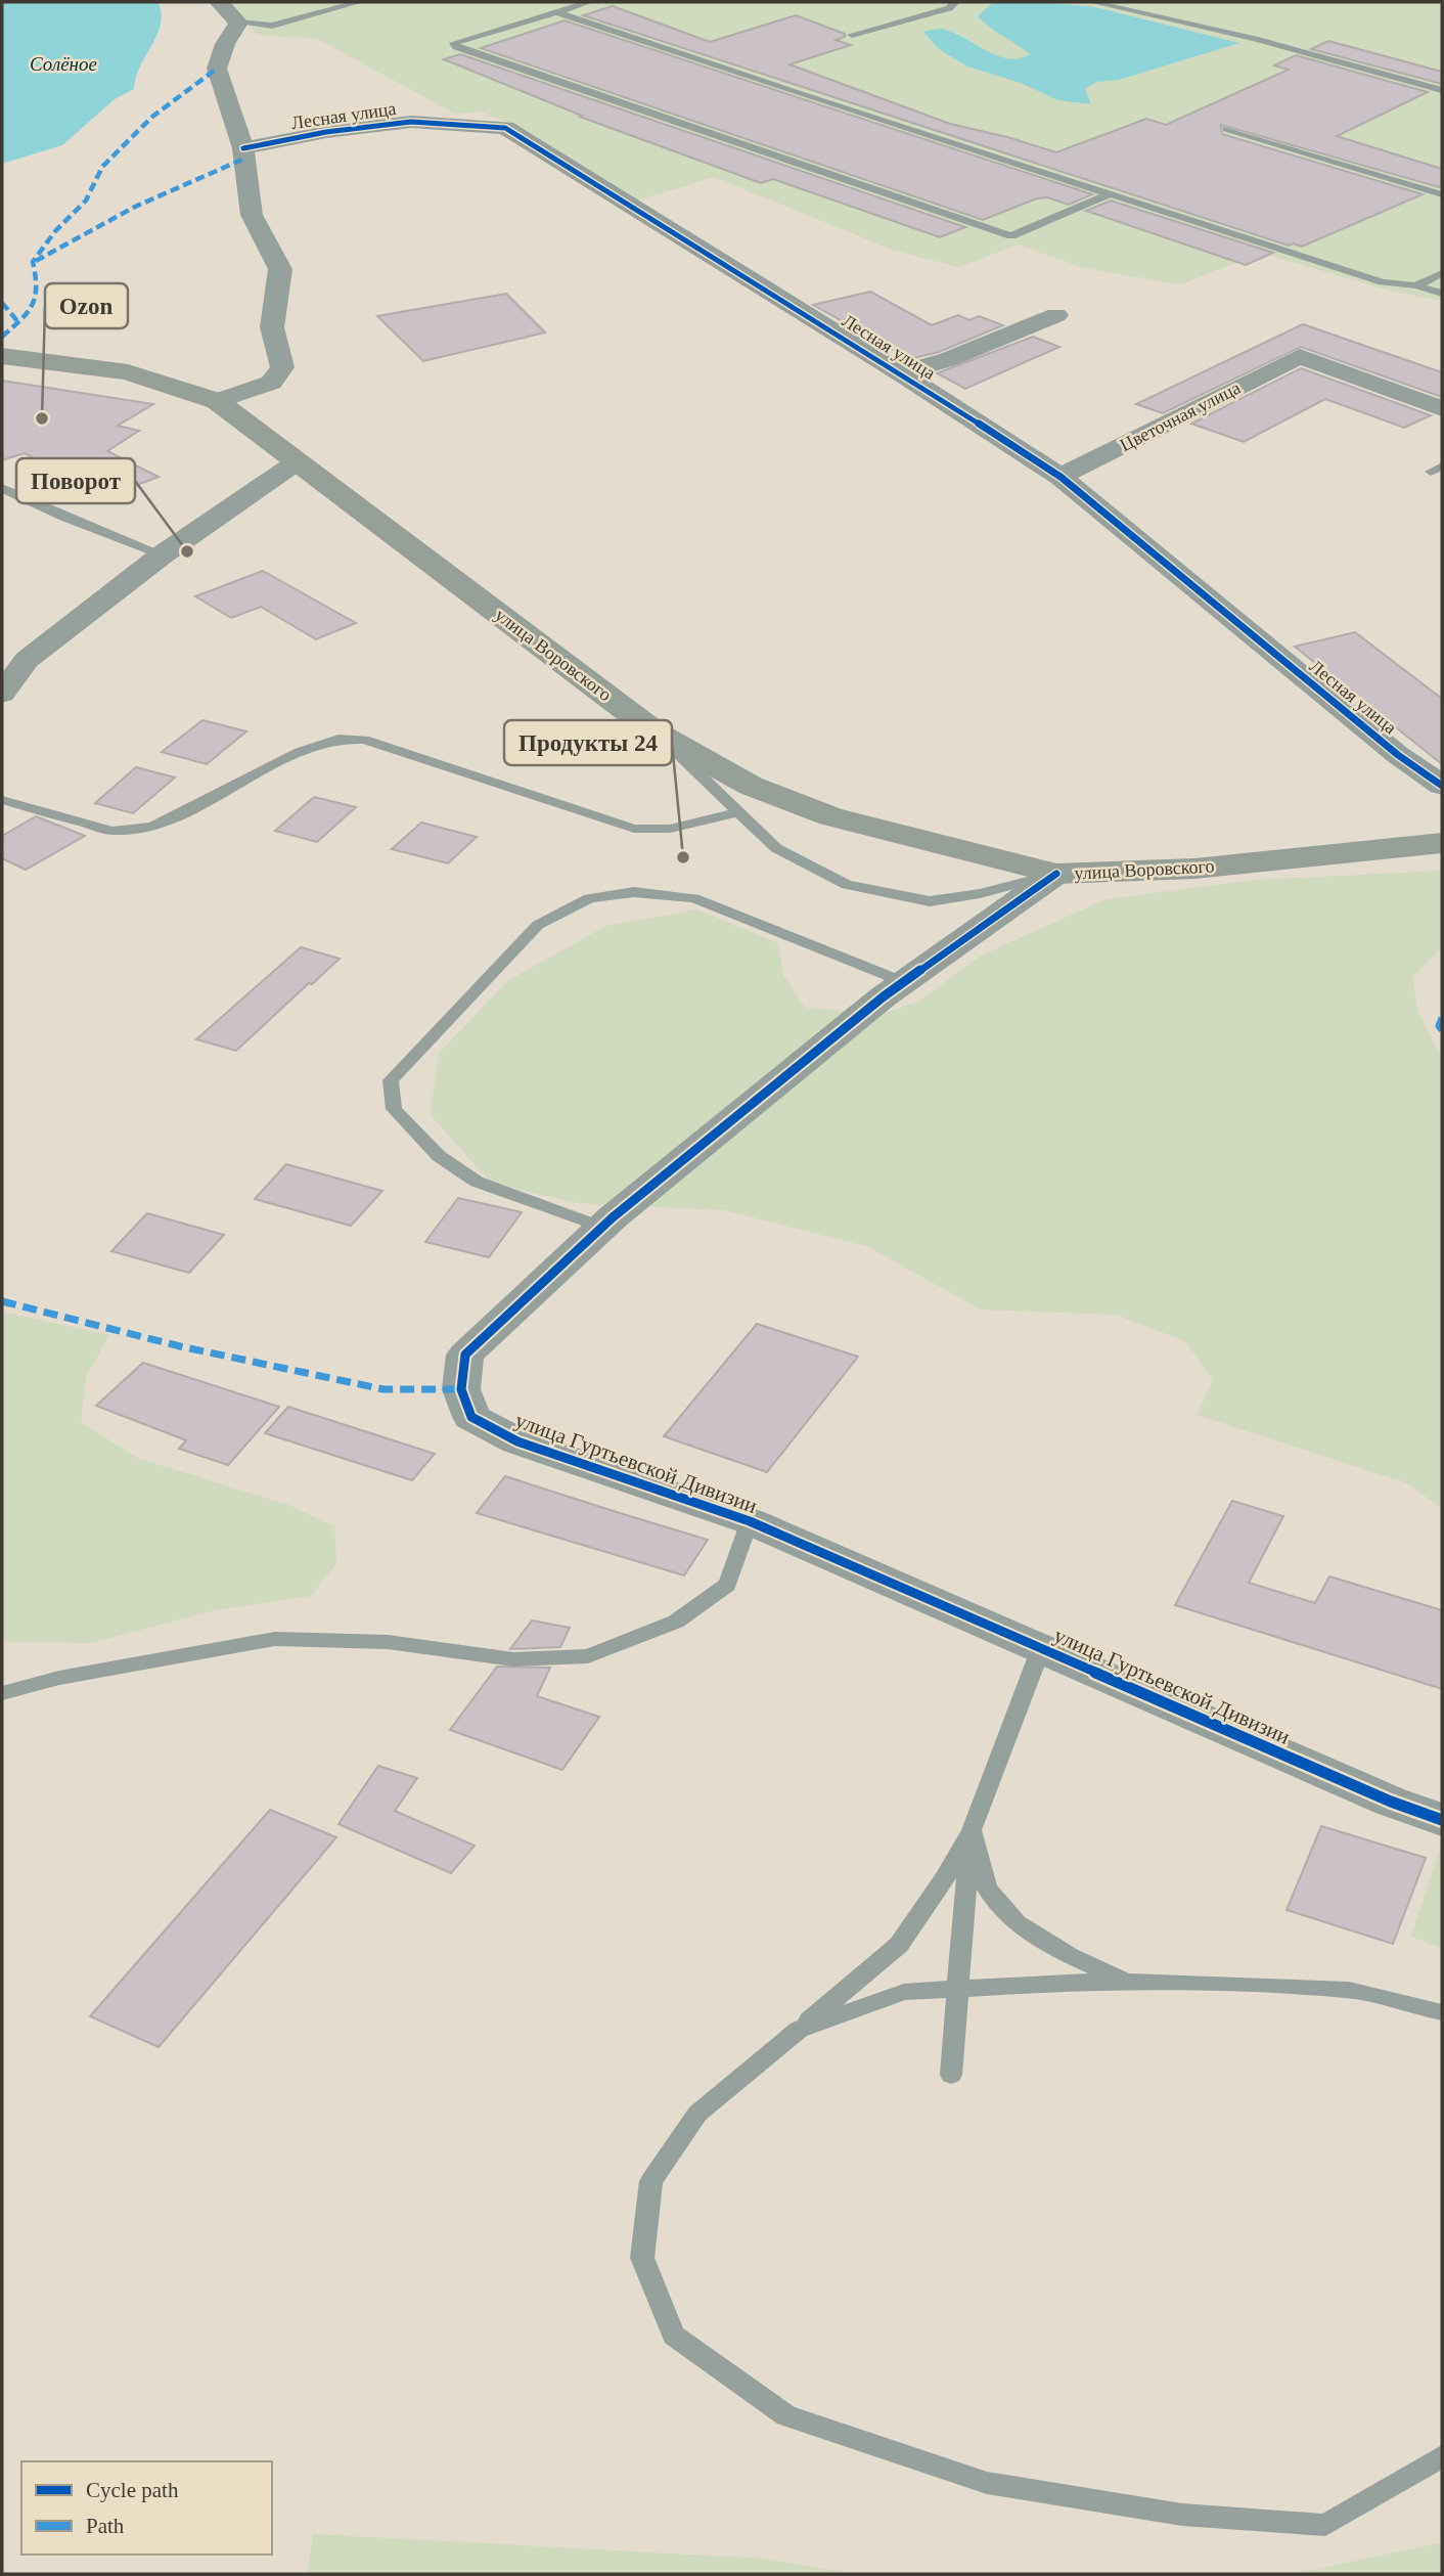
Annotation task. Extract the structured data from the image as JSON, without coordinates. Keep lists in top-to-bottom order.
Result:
{
  "streets": {
    "main road": ["улица Воровского"],
    "street": ["Лесная улица", "Цветочная улица", "улица Гуртьевской Дивизии"]
  },
  "crossings": [
    ["Лесная улица", "Цветочная улица"],
    ["улица Воровского", "улица Гуртьевской Дивизии"]
  ],
  "water": ["Солёное"],
  "places": ["Ozon", "Поворот", "Продукты 24"],
  "legend": ["Cycle path", "Path"]
}
